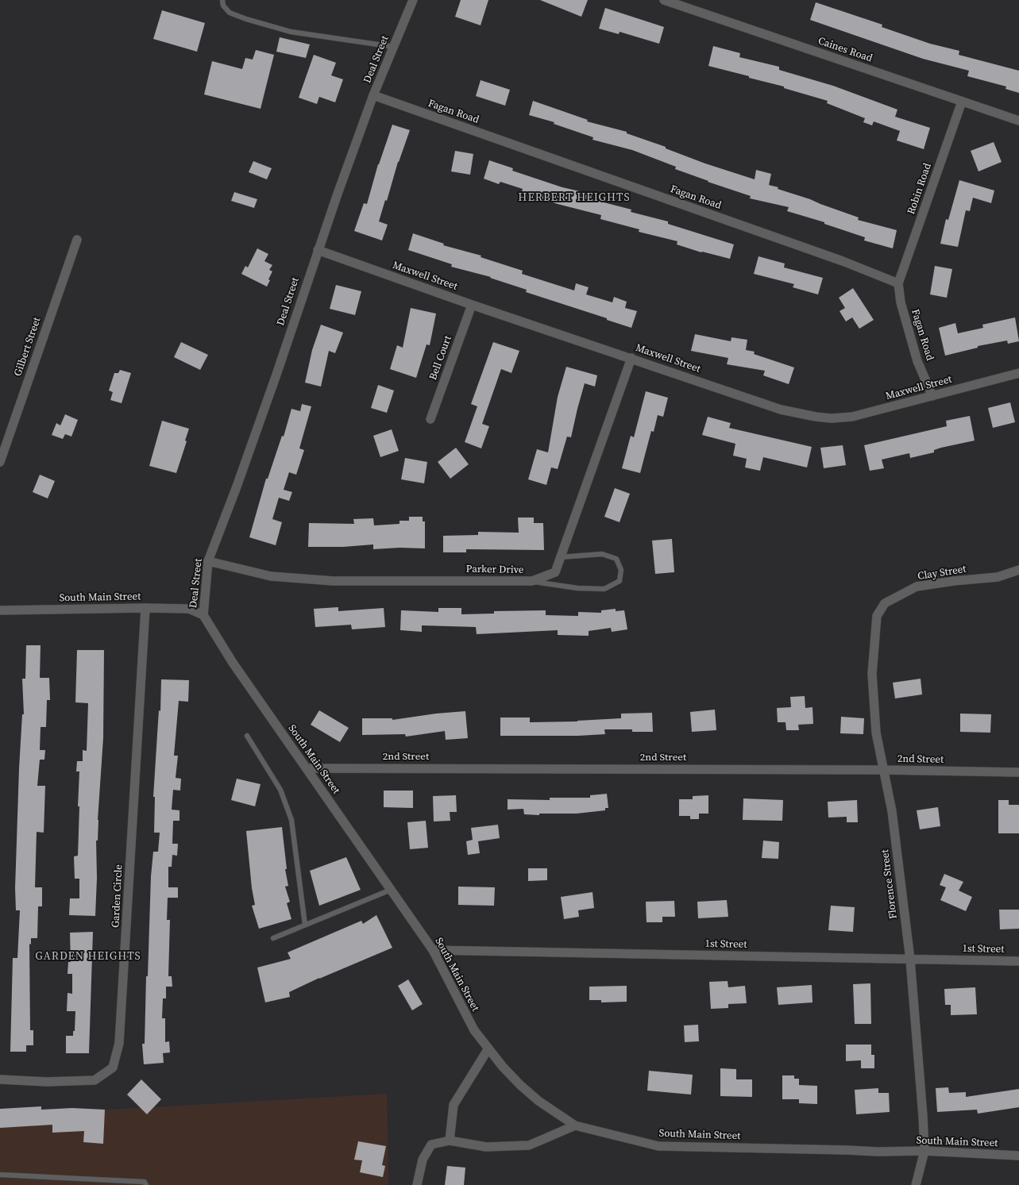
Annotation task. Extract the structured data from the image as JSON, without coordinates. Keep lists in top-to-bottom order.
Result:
{
  "streets": {
    "street": [
      "Caines Road",
      "Deal Street",
      "Fagan Road",
      "Robin Road",
      "Maxwell Street",
      "Gilbert Street",
      "Bell Court",
      "Parker Drive",
      "Clay Street",
      "South Main Street",
      "2nd Street",
      "Florence Street",
      "Garden Circle",
      "1st Street"
    ]
  },
  "crossings": [
    ["Caines Road", "Robin Road"],
    ["Deal Street", "Fagan Road"],
    ["Deal Street", "Maxwell Street"],
    ["Deal Street", "Parker Drive"],
    ["Deal Street", "South Main Street"],
    ["Fagan Road", "Robin Road"],
    ["Fagan Road", "Maxwell Street"],
    ["Maxwell Street", "Bell Court"],
    ["Maxwell Street", "Parker Drive"],
    ["Clay Street", "Florence Street"],
    ["South Main Street", "2nd Street"],
    ["South Main Street", "Florence Street"],
    ["South Main Street", "Garden Circle"],
    ["South Main Street", "1st Street"],
    ["2nd Street", "Florence Street"],
    ["Florence Street", "1st Street"]
  ],
  "districts": ["HERBERT HEIGHTS", "GARDEN HEIGHTS"]
}
